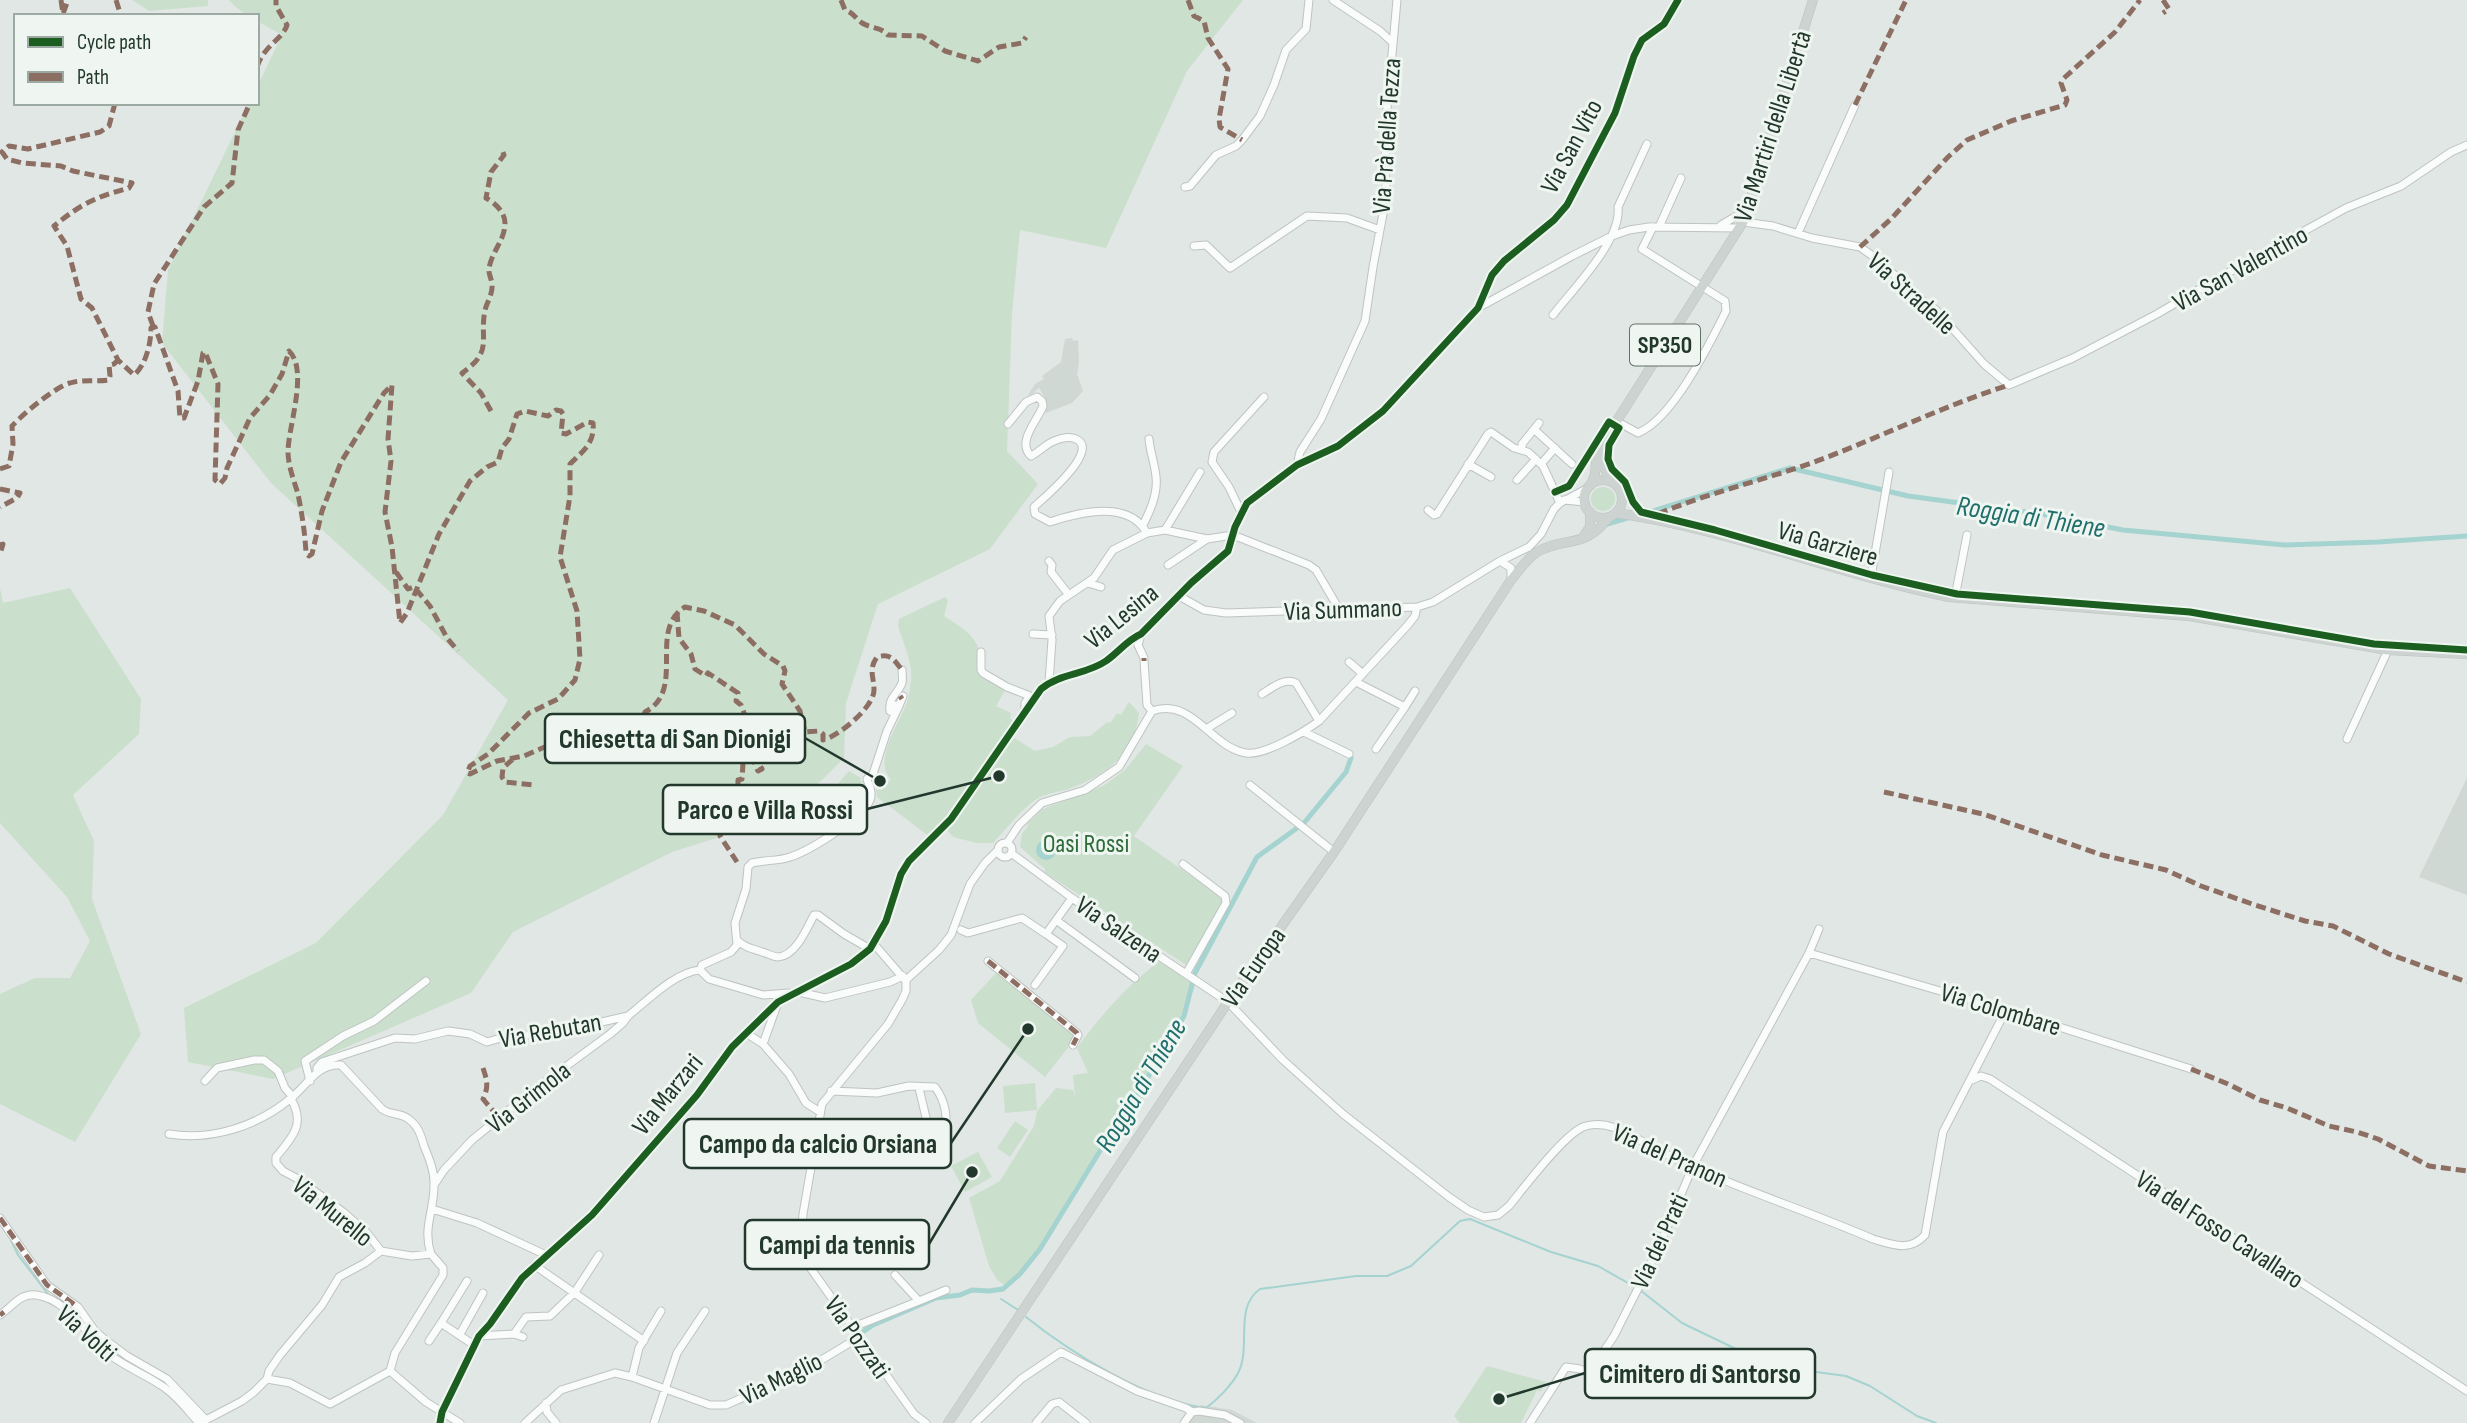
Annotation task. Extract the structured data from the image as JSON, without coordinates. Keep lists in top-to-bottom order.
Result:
{
  "streets": {
    "main road": [
      "Via Martiri della Libertà",
      "SP350",
      "Via Garziere",
      "Via Europa"
    ],
    "street": [
      "Via Prà della Tezza",
      "Via San Vito",
      "Via San Valentino",
      "Via Stradelle",
      "Via Summano",
      "Via Lesina",
      "Via Salzena",
      "Via Colombare",
      "Via Rebutan",
      "Via Marzari",
      "Via Grimola",
      "Via del Pranon",
      "Via Murello",
      "Via del Fosso Cavallaro",
      "Via dei Prati",
      "Via Volti",
      "Via Pozzati",
      "Via Maglio"
    ]
  },
  "crossings": [
    ["Via Martiri della Libertà", "Via Stradelle"],
    ["Via Martiri della Libertà", "SP350"],
    ["Via Martiri della Libertà", "Via Garziere"],
    ["Via Martiri della Libertà", "Via Europa"],
    ["Via Prà della Tezza", "Via San Vito"],
    ["Via San Vito", "Via Stradelle"],
    ["Via San Vito", "Via Lesina"],
    ["Via San Valentino", "Via Stradelle"],
    ["SP350", "Via Garziere"],
    ["SP350", "Via Europa"],
    ["Via Garziere", "Via Europa"],
    ["Via Summano", "Via Lesina"],
    ["Via Salzena", "Via Europa"],
    ["Via Salzena", "Via del Pranon"],
    ["Via Europa", "Via del Pranon"],
    ["Via Colombare", "Via dei Prati"],
    ["Via Rebutan", "Via Grimola"],
    ["Via del Pranon", "Via del Fosso Cavallaro"],
    ["Via del Pranon", "Via dei Prati"],
    ["Via Pozzati", "Via Maglio"]
  ],
  "water": ["Roggia di Thiene"],
  "parks": ["Oasi Rossi"],
  "places": [
    "Parco e Villa Rossi",
    "Chiesetta di San Dionigi",
    "Campo da calcio Orsiana",
    "Campi da tennis",
    "Cimitero di Santorso"
  ],
  "legend": ["Cycle path", "Path"]
}
